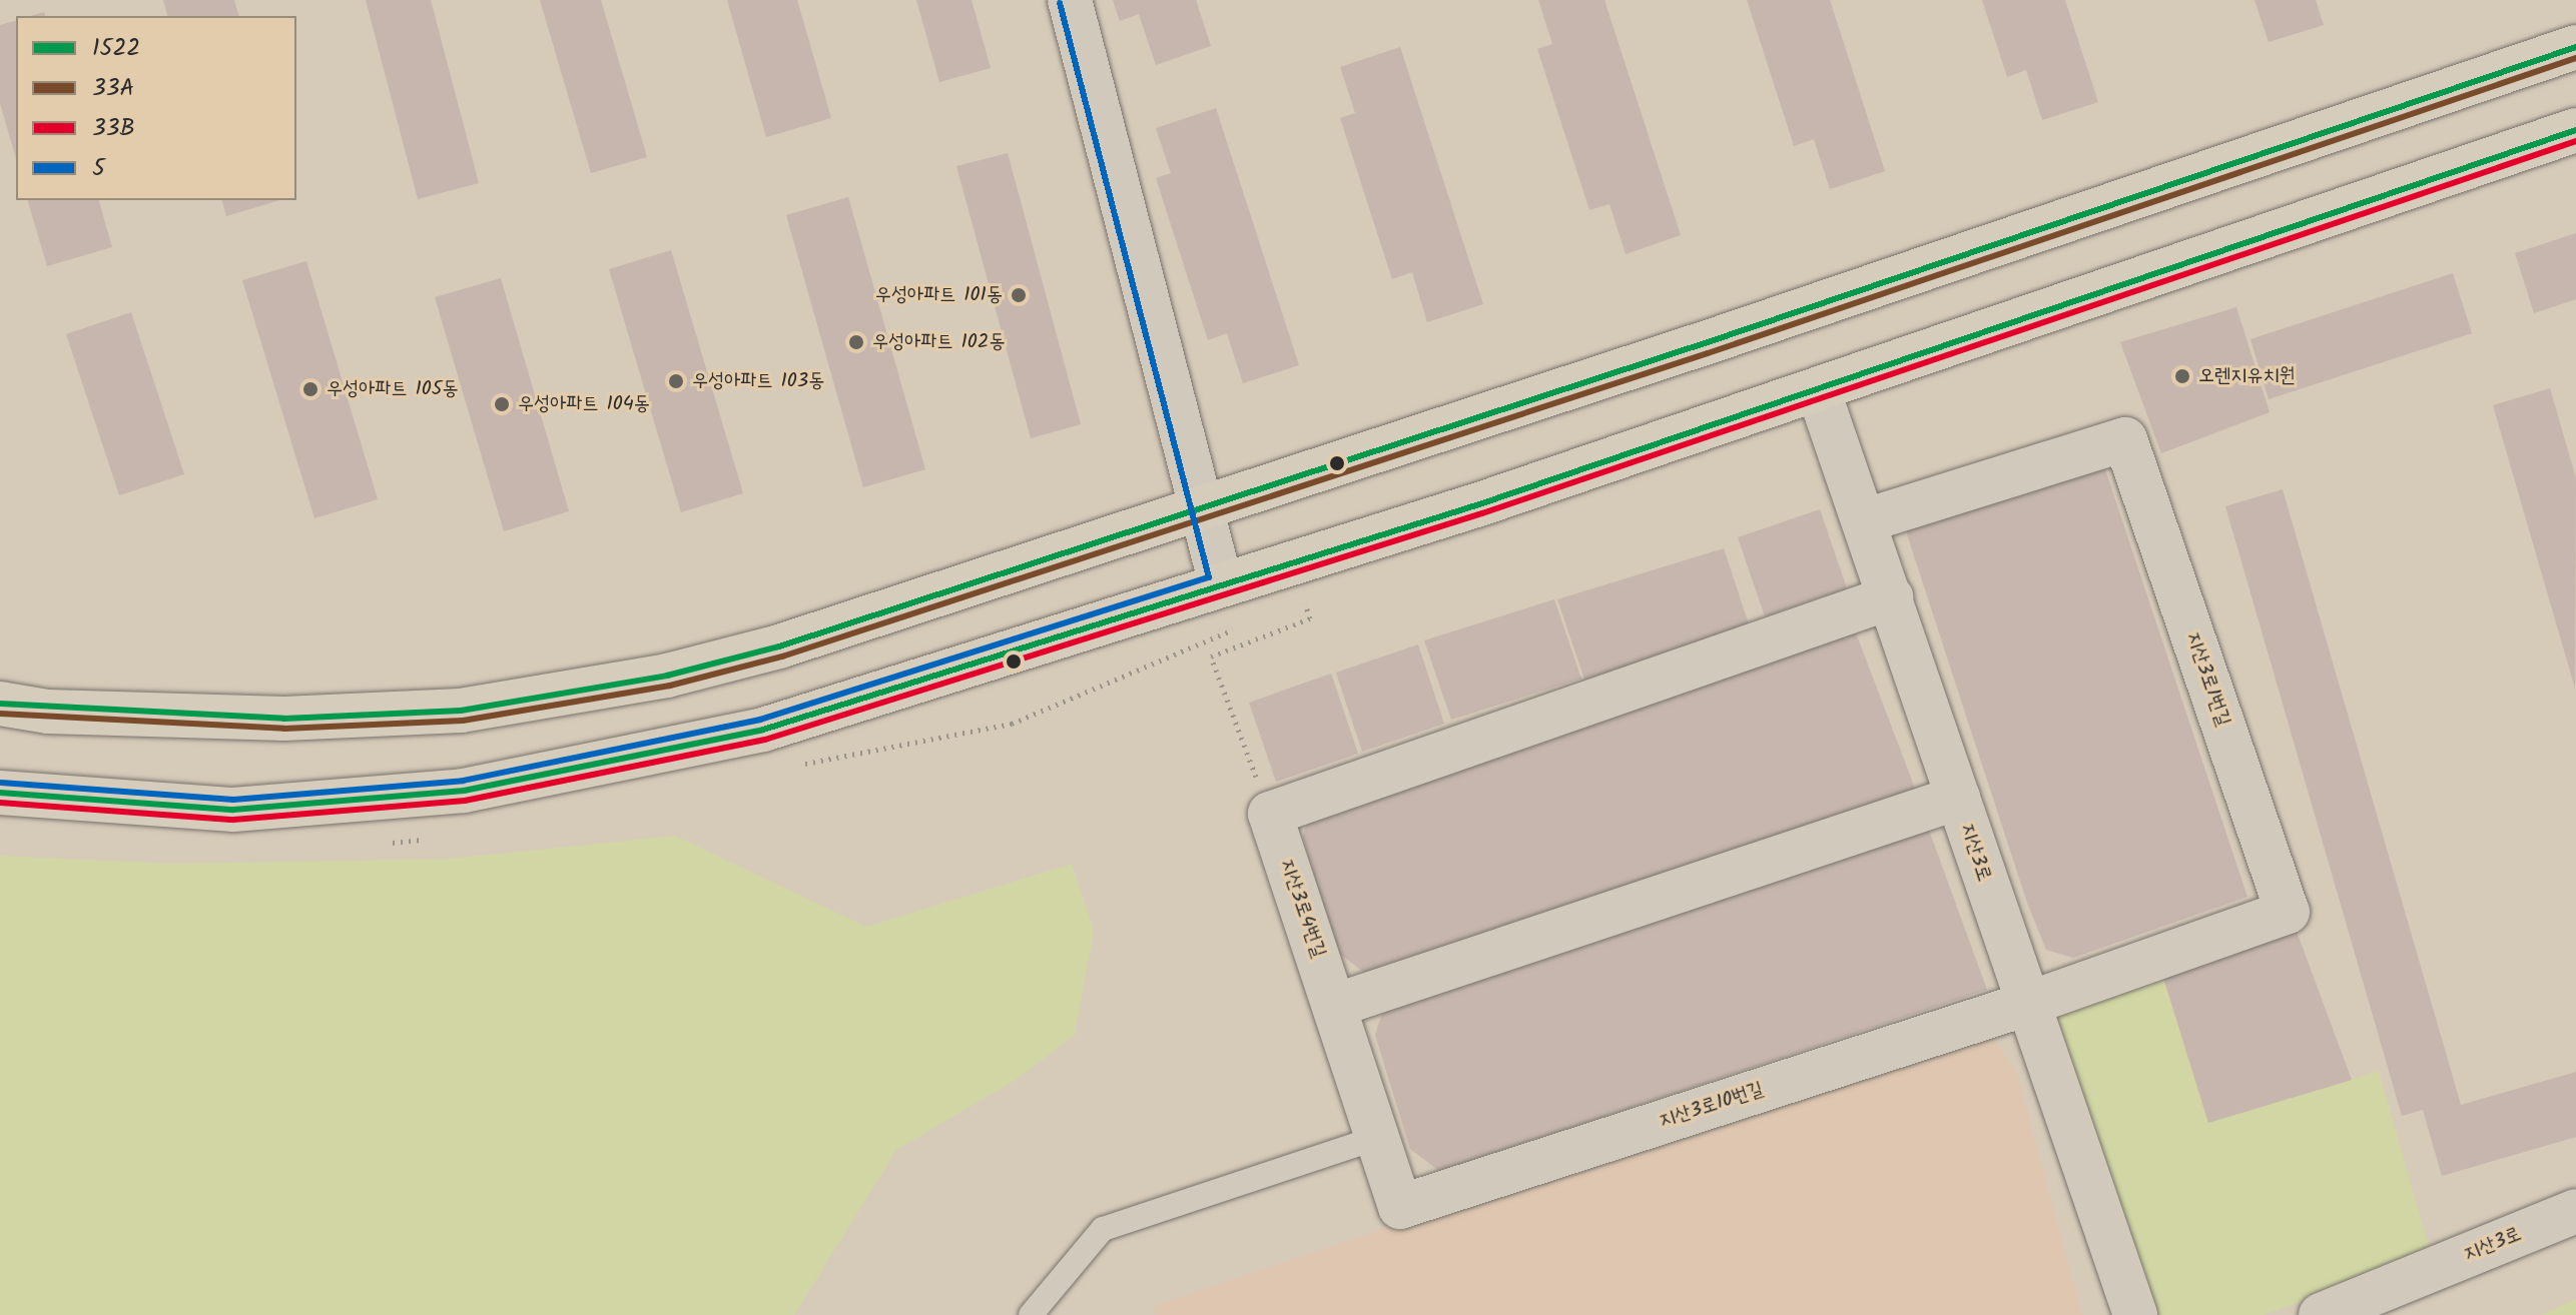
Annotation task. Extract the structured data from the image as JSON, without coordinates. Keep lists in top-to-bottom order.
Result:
{
  "streets": {
    "street": [
      "지산3로1번길",
      "지산3로",
      "지산3로4번길",
      "지산3로10번길"
    ]
  },
  "crossings": [
    ["지산3로1번길", "지산3로"],
    ["지산3로1번길", "지산3로10번길"],
    ["지산3로", "지산3로10번길"],
    ["지산3로4번길", "지산3로10번길"]
  ],
  "places": [
    "우성아파트 101동",
    "우성아파트 102동",
    "오렌지유치원",
    "우성아파트 103동",
    "우성아파트 105동",
    "우성아파트 104동"
  ],
  "lines": [
    "transit line 5",
    "transit line 1522",
    "transit line 33A",
    "transit line 33B"
  ],
  "legend": [
    "1522",
    "33A",
    "33B",
    "5"
  ]
}
